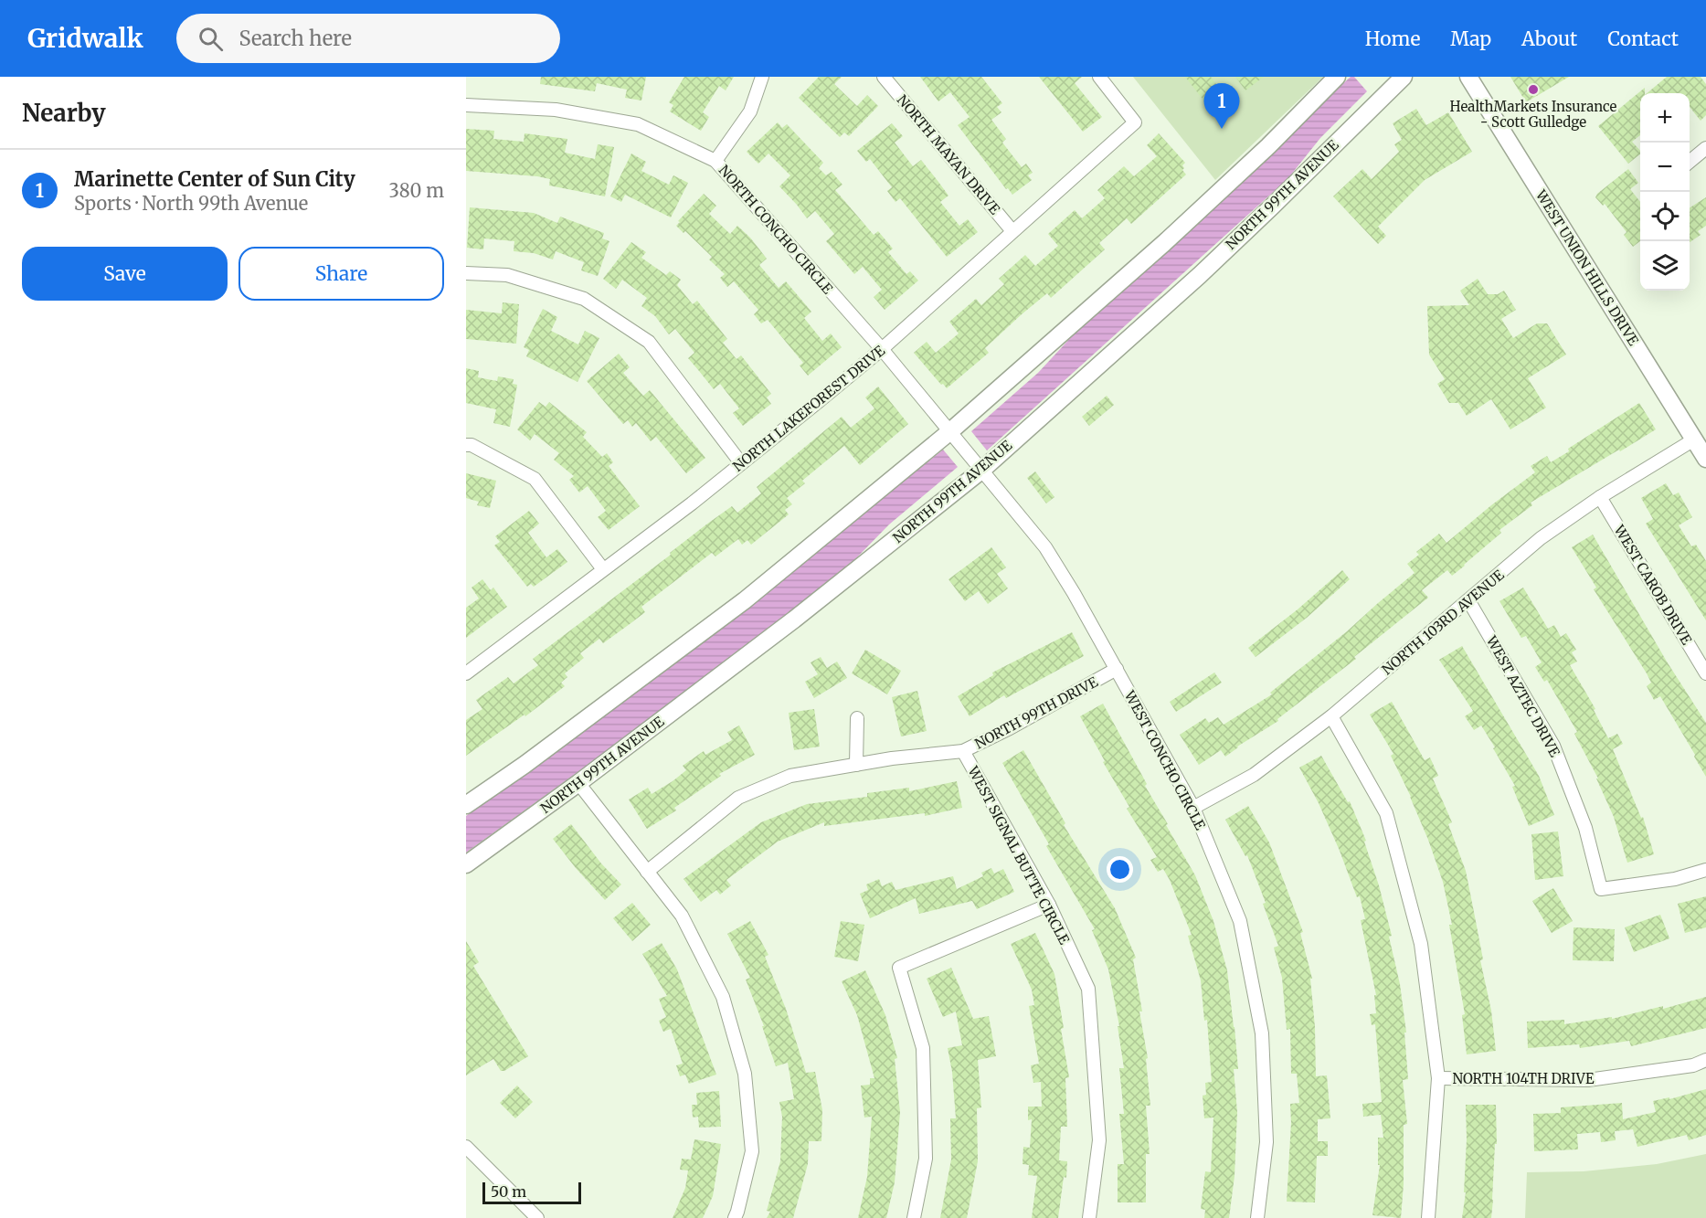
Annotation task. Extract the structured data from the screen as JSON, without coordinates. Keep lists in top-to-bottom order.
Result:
{
  "streets": {
    "main road": ["NORTH 99TH AVENUE", "WEST UNION HILLS DRIVE"],
    "street": [
      "NORTH MAYAN DRIVE",
      "NORTH CONCHO CIRCLE",
      "NORTH LAKEFOREST DRIVE",
      "WEST CAROB DRIVE",
      "NORTH 103RD AVENUE",
      "WEST AZTEC DRIVE",
      "NORTH 99TH DRIVE",
      "WEST CONCHO CIRCLE",
      "WEST SIGNAL BUTTE CIRCLE",
      "NORTH 104TH DRIVE"
    ]
  },
  "crossings": [
    ["NORTH MAYAN DRIVE", "NORTH LAKEFOREST DRIVE"],
    ["NORTH 99TH AVENUE", "NORTH CONCHO CIRCLE"],
    ["NORTH 99TH AVENUE", "WEST CONCHO CIRCLE"],
    ["NORTH CONCHO CIRCLE", "NORTH LAKEFOREST DRIVE"],
    ["NORTH CONCHO CIRCLE", "WEST CONCHO CIRCLE"],
    ["WEST UNION HILLS DRIVE", "NORTH 103RD AVENUE"],
    ["WEST CAROB DRIVE", "NORTH 103RD AVENUE"],
    ["NORTH 103RD AVENUE", "WEST AZTEC DRIVE"],
    ["NORTH 103RD AVENUE", "WEST CONCHO CIRCLE"],
    ["NORTH 99TH DRIVE", "WEST CONCHO CIRCLE"],
    ["NORTH 99TH DRIVE", "WEST SIGNAL BUTTE CIRCLE"]
  ],
  "places": ["HealthMarkets Insurance - Scott Gulledge"],
  "scale_bar": "50 m",
  "page": {
    "header": "Gridwalk",
    "search": "Search here",
    "nav": [
      "Home",
      "Map",
      "About",
      "Contact"
    ],
    "heading": "Nearby",
    "pins": "1",
    "map_buttons": ["+", "−"],
    "list": [
      {
        "mark": "1",
        "name": "Marinette Center of Sun City",
        "note": "Sports · North 99th Avenue",
        "value": "380 m"
      }
    ],
    "buttons": ["Save", "Share"],
    "scale": "50 m"
  }
}
